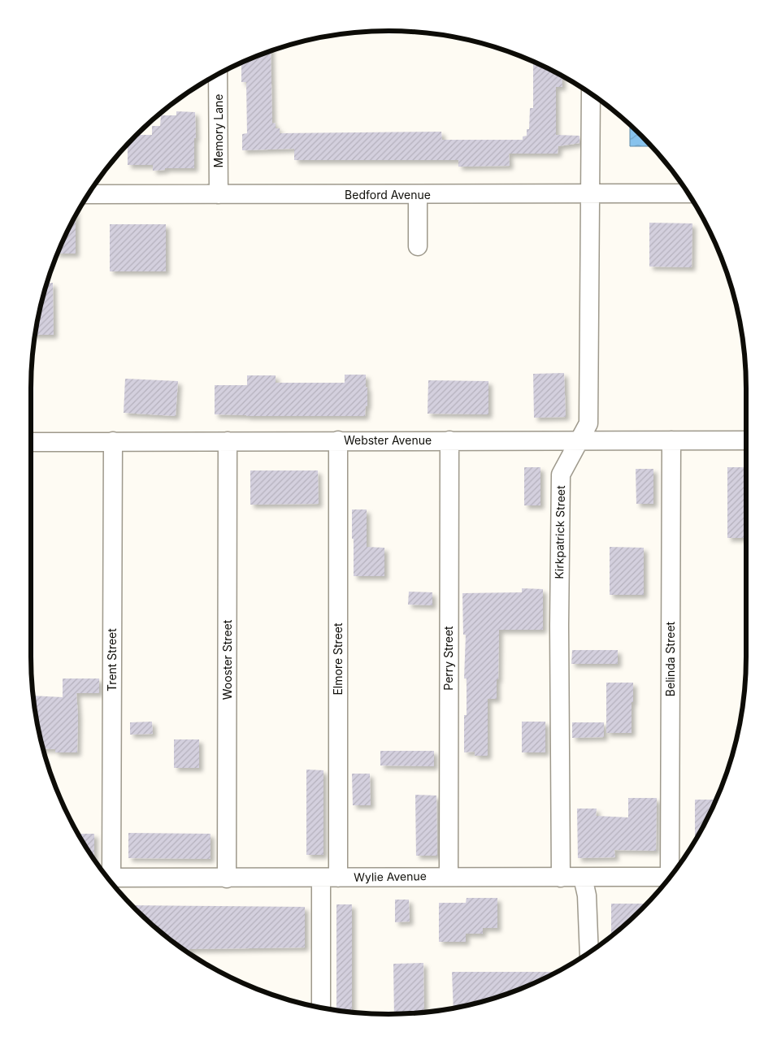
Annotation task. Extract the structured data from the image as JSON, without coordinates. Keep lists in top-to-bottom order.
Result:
{
  "streets": {
    "street": [
      "Memory Lane",
      "Bedford Avenue",
      "Webster Avenue",
      "Kirkpatrick Street",
      "Perry Street",
      "Elmore Street",
      "Belinda Street",
      "Trent Street",
      "Wooster Street",
      "Wylie Avenue"
    ]
  },
  "crossings": [
    ["Memory Lane", "Bedford Avenue"],
    ["Bedford Avenue", "Kirkpatrick Street"],
    ["Webster Avenue", "Kirkpatrick Street"],
    ["Webster Avenue", "Perry Street"],
    ["Webster Avenue", "Elmore Street"],
    ["Webster Avenue", "Belinda Street"],
    ["Webster Avenue", "Trent Street"],
    ["Webster Avenue", "Wooster Street"],
    ["Kirkpatrick Street", "Wylie Avenue"],
    ["Perry Street", "Wylie Avenue"],
    ["Elmore Street", "Wylie Avenue"],
    ["Wooster Street", "Wylie Avenue"]
  ]
}
